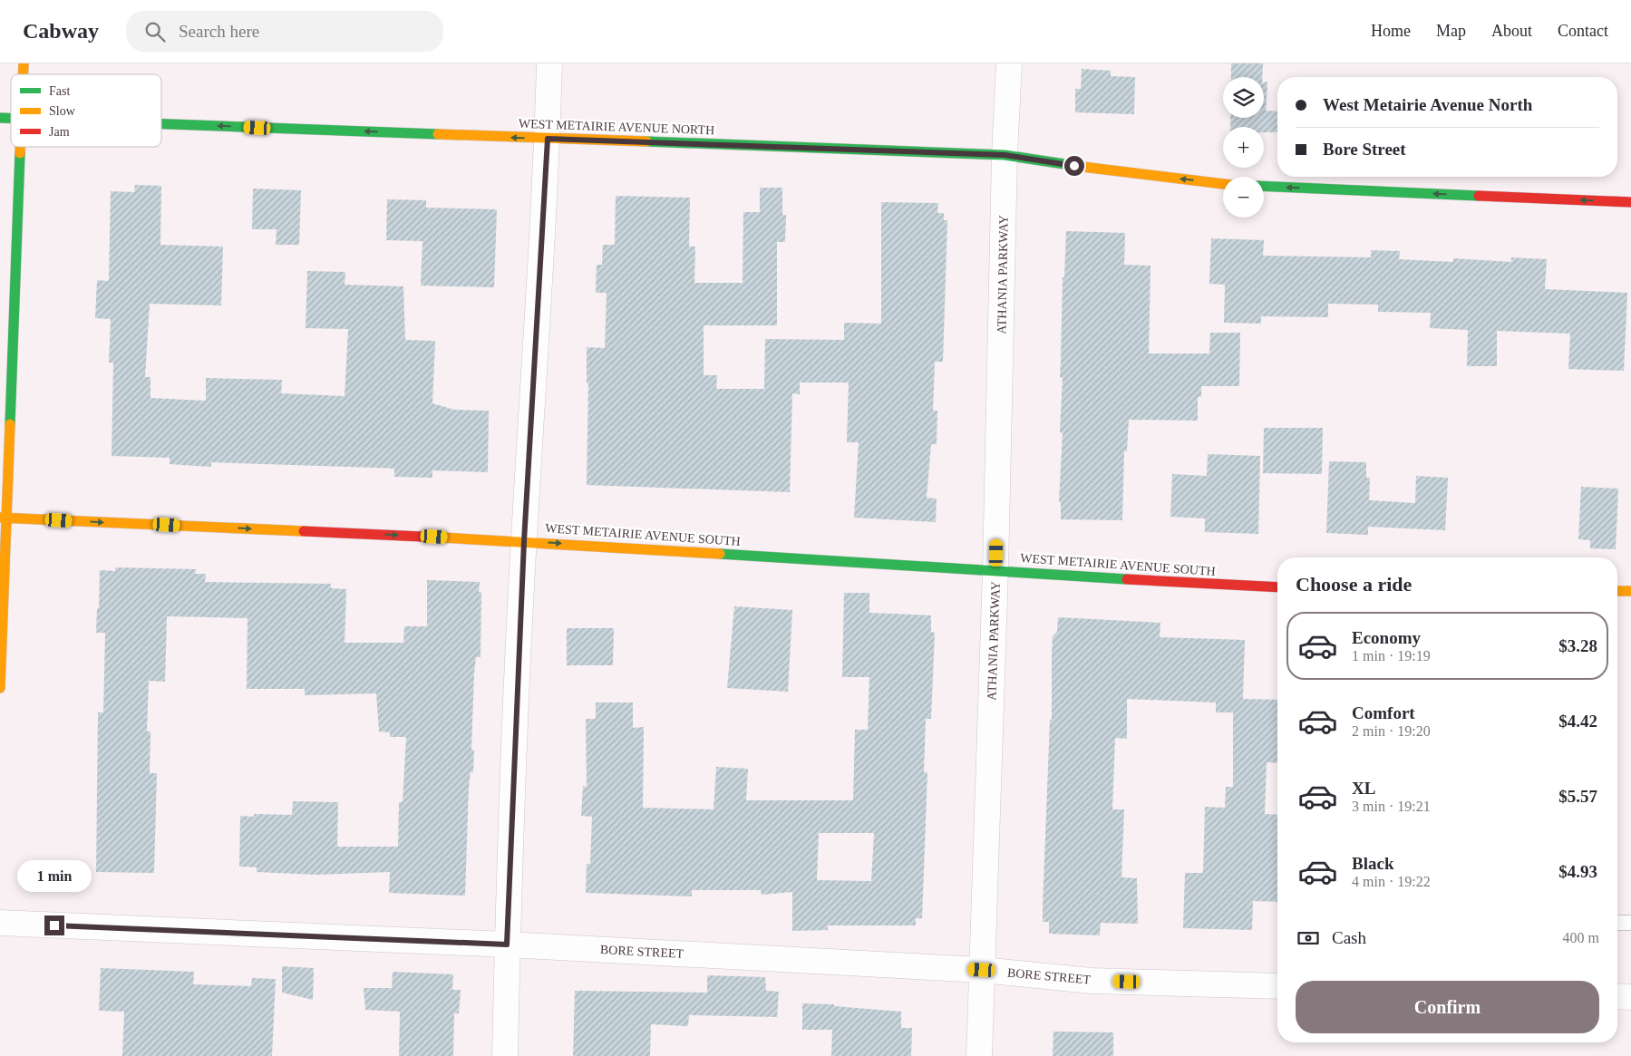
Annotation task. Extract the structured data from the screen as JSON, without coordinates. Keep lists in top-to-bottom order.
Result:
{
  "streets": {
    "main road": ["WEST METAIRIE AVENUE NORTH", "WEST METAIRIE AVENUE SOUTH"],
    "street": ["ATHANIA PARKWAY", "BORE STREET"]
  },
  "crossings": [
    ["WEST METAIRIE AVENUE NORTH", "ATHANIA PARKWAY"],
    ["ATHANIA PARKWAY", "WEST METAIRIE AVENUE SOUTH"],
    ["ATHANIA PARKWAY", "BORE STREET"]
  ],
  "one_way": ["WEST METAIRIE AVENUE NORTH", "WEST METAIRIE AVENUE SOUTH"],
  "legend": ["Fast", "Slow", "Jam"],
  "page": {
    "header": "Cabway",
    "search": "Search here",
    "nav": [
      "Home",
      "Map",
      "About",
      "Contact"
    ],
    "map_buttons": ["+", "−"],
    "banner": ["West Metairie Avenue North", "Bore Street"],
    "heading": "Choose a ride",
    "list": [
      {
        "name": "Economy",
        "note": "1 min · 19:19",
        "value": "$3.28"
      },
      {
        "name": "Comfort",
        "note": "2 min · 19:20",
        "value": "$4.42"
      },
      {
        "name": "XL",
        "note": "3 min · 19:21",
        "value": "$5.57"
      },
      {
        "name": "Black",
        "note": "4 min · 19:22",
        "value": "$4.93"
      }
    ],
    "bubble": "1 min",
    "pay": ["Cash", "400 m"],
    "buttons": "Confirm"
  }
}
